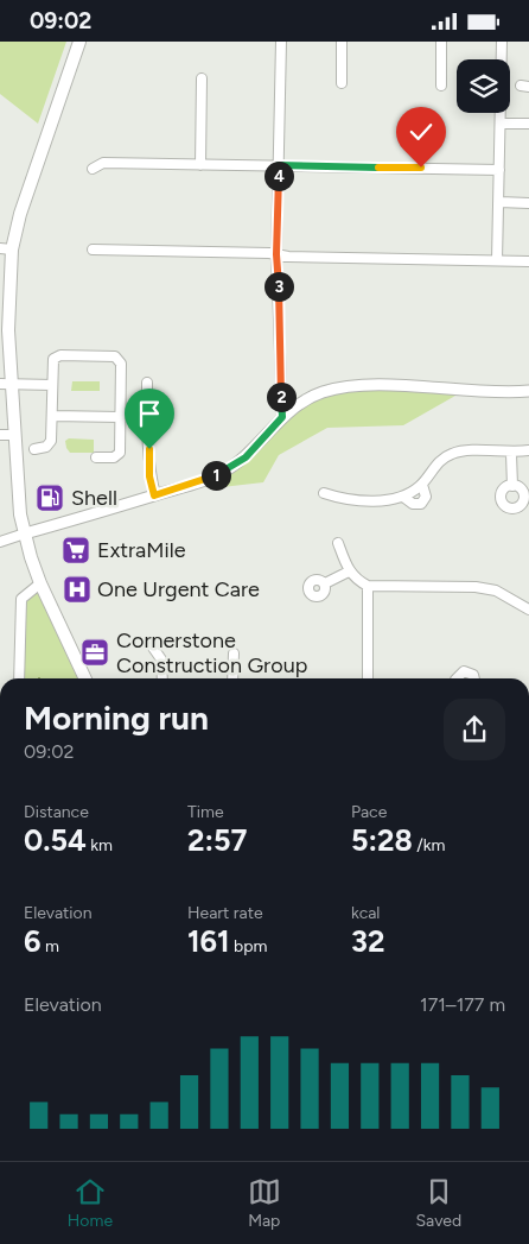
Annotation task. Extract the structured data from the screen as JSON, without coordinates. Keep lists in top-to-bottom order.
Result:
{
  "places": {
    "fuel station": ["Shell"],
    "supermarket": ["ExtraMile"],
    "hospital": ["One Urgent Care"],
    "office": ["Cornerstone Construction Group"]
  },
  "page": {
    "status": "09:02",
    "pins": [
      "4",
      "3",
      "2",
      "1"
    ],
    "heading": ["Morning run", "09:02"],
    "stats": [
      ["Distance", "0.54 km"],
      ["Time", "2:57"],
      ["Pace", "5:28 /km"],
      ["Elevation", "6 m"],
      ["Heart rate", "161 bpm"],
      ["kcal", "32"]
    ],
    "chart": ["Elevation", "171–177 m"],
    "tabs": ["Home", "Map", "Saved"]
  }
}
